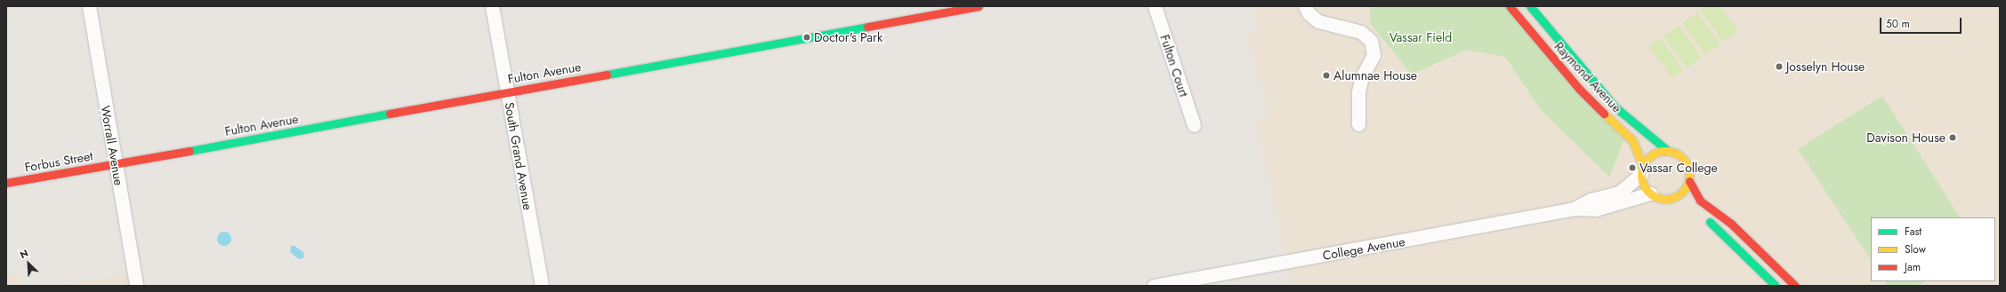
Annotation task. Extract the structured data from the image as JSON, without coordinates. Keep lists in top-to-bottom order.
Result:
{
  "streets": {
    "street": [
      "Fulton Court",
      "Fulton Avenue",
      "Raymond Avenue",
      "Worrall Avenue",
      "South Grand Avenue",
      "Forbus Street",
      "College Avenue"
    ]
  },
  "crossings": [
    ["Fulton Avenue", "Worrall Avenue"],
    ["Fulton Avenue", "South Grand Avenue"],
    ["Fulton Avenue", "Forbus Street"],
    ["Raymond Avenue", "College Avenue"],
    ["Worrall Avenue", "Forbus Street"]
  ],
  "parks": ["Vassar Field"],
  "places": [
    "Doctor's Park",
    "Josselyn House",
    "Alumnae House",
    "Davison House",
    "Vassar College"
  ],
  "legend": ["Fast", "Slow", "Jam"],
  "scale_bar": "50 m",
  "north": "top left"
}
